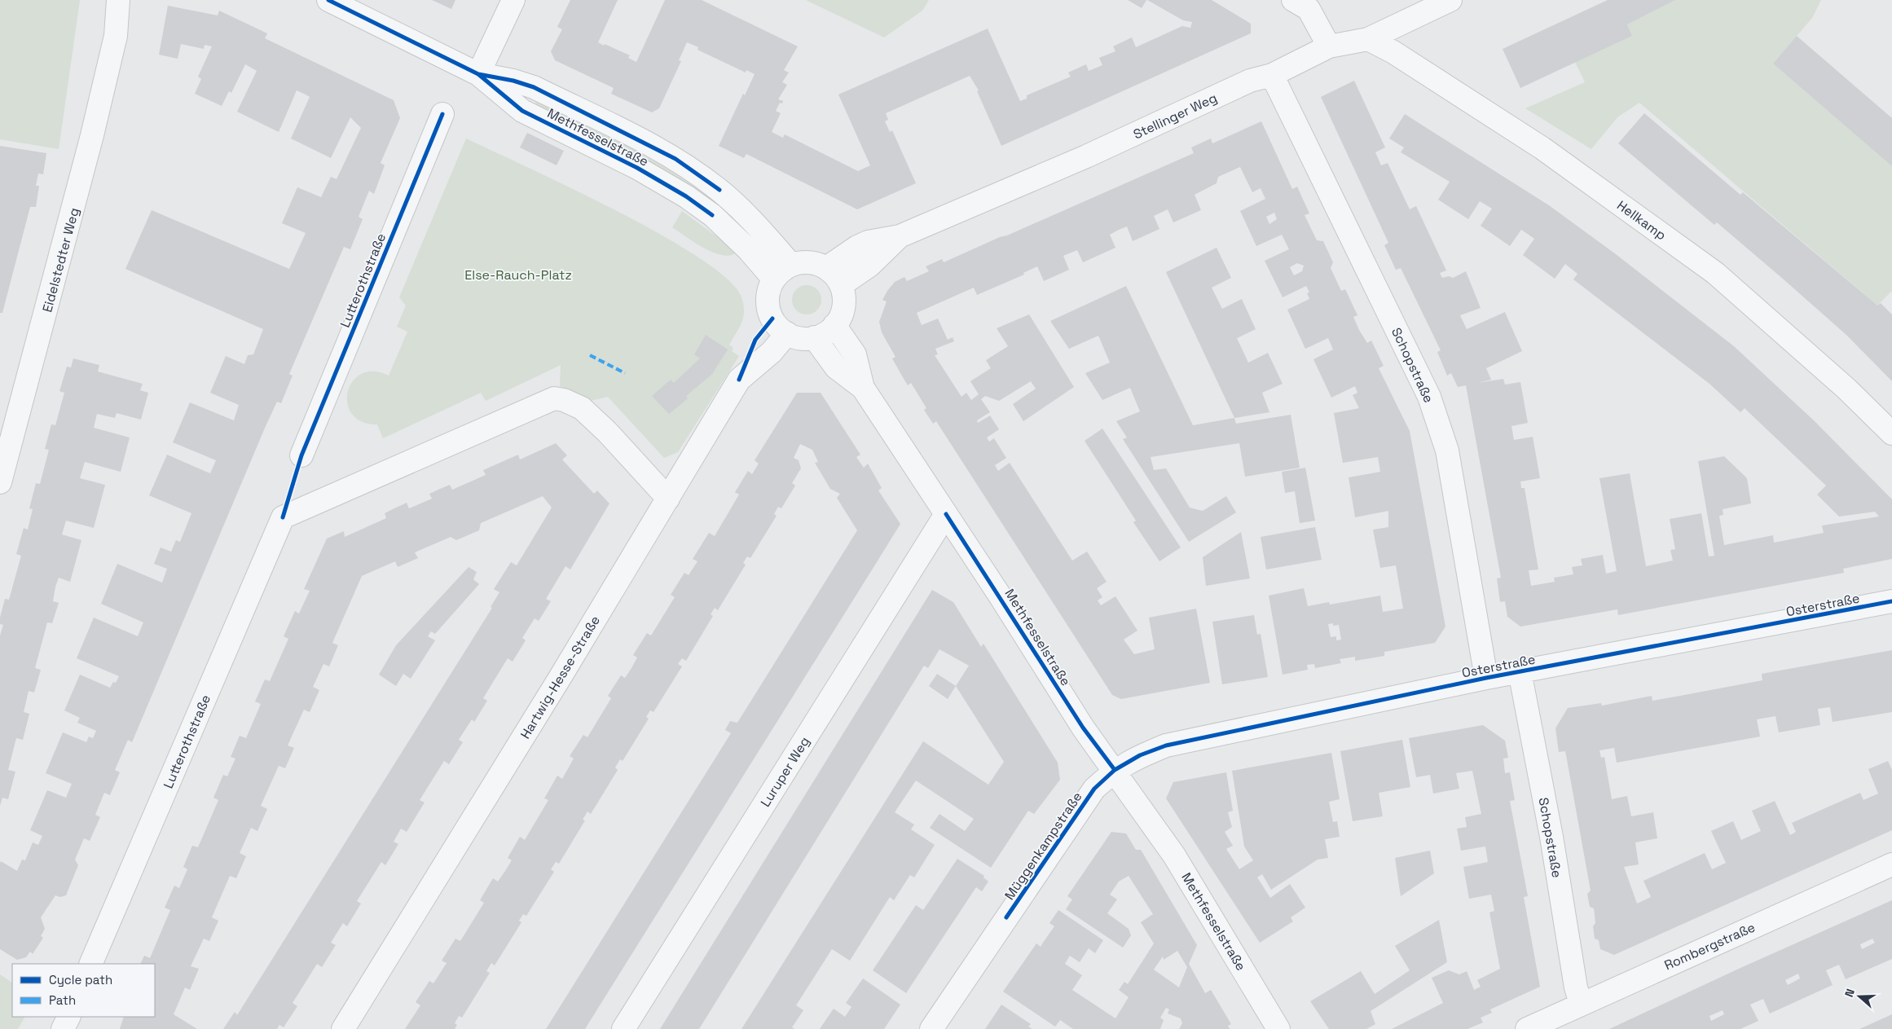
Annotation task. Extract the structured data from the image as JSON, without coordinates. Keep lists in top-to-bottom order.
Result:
{
  "streets": {
    "street": [
      "Stellinger Weg",
      "Methfesselstraße",
      "Hellkamp",
      "Eidelstedter Weg",
      "Lutterothstraße",
      "Schopstraße",
      "Osterstraße",
      "Hartwig-Hesse-Straße",
      "Luruper Weg",
      "Müggenkampstraße",
      "Rombergstraße"
    ]
  },
  "crossings": [
    ["Stellinger Weg", "Methfesselstraße"],
    ["Stellinger Weg", "Hellkamp"],
    ["Stellinger Weg", "Schopstraße"],
    ["Stellinger Weg", "Hartwig-Hesse-Straße"],
    ["Methfesselstraße", "Osterstraße"],
    ["Methfesselstraße", "Hartwig-Hesse-Straße"],
    ["Methfesselstraße", "Luruper Weg"],
    ["Methfesselstraße", "Müggenkampstraße"],
    ["Lutterothstraße", "Hartwig-Hesse-Straße"],
    ["Schopstraße", "Osterstraße"],
    ["Schopstraße", "Rombergstraße"],
    ["Osterstraße", "Müggenkampstraße"]
  ],
  "parks": ["Else-Rauch-Platz"],
  "legend": ["Cycle path", "Path"],
  "north": "left"
}
